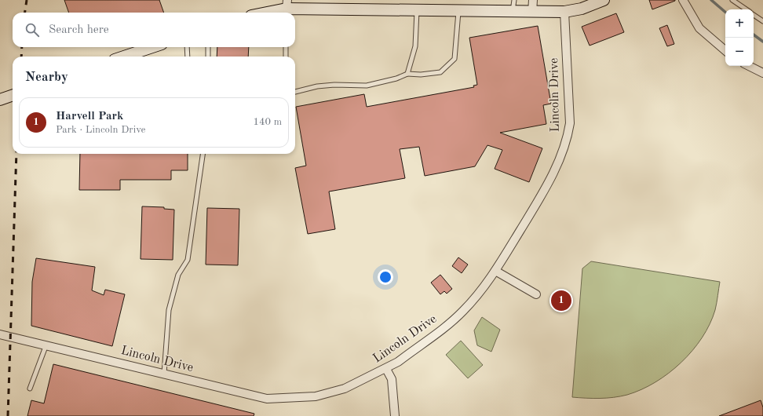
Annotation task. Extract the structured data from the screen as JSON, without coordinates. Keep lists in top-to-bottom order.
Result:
{
  "streets": {
    "street": ["Lincoln Drive"]
  },
  "page": {
    "map_buttons": ["+", "−"],
    "search": "Search here",
    "heading": "Nearby",
    "list": [
      {
        "mark": "1",
        "name": "Harvell Park",
        "note": "Park · Lincoln Drive",
        "value": "140 m"
      }
    ],
    "pins": "1"
  }
}
